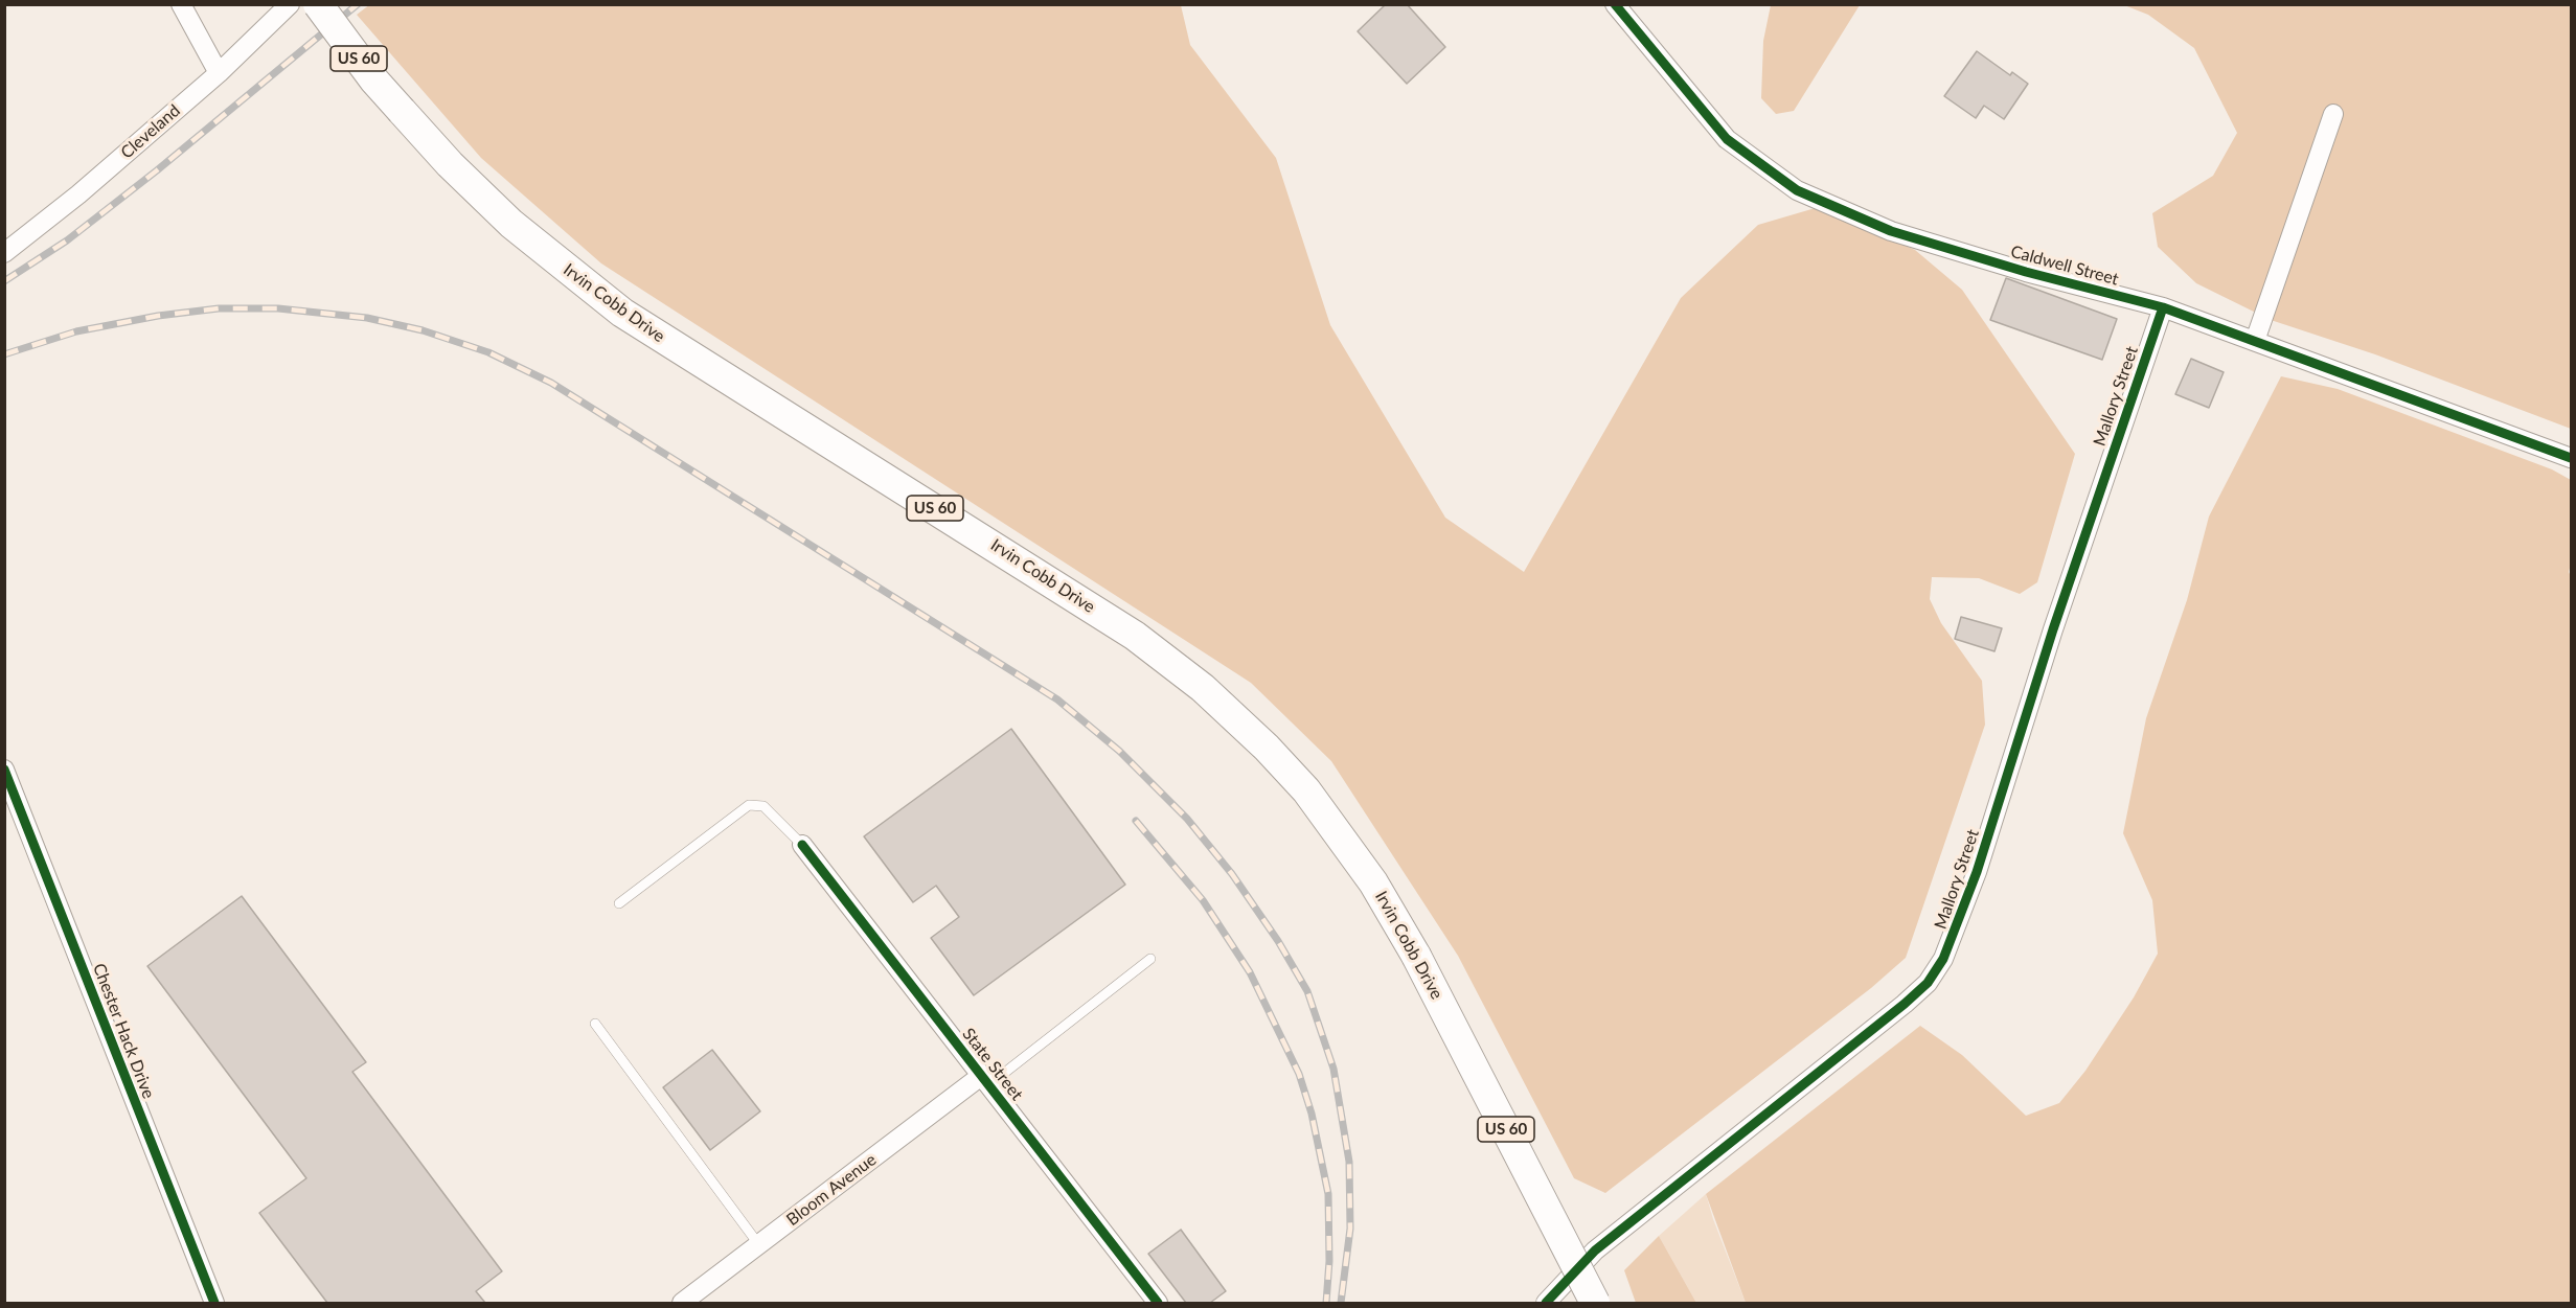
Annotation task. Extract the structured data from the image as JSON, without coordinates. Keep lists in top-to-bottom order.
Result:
{
  "streets": {
    "main road": ["US 60", "Irvin Cobb Drive"],
    "street": [
      "Cleveland",
      "Caldwell Street",
      "Mallory Street",
      "Chester Hack Drive",
      "State Street",
      "Bloom Avenue"
    ]
  },
  "crossings": [
    ["Caldwell Street", "Mallory Street"],
    ["State Street", "Bloom Avenue"]
  ]
}
